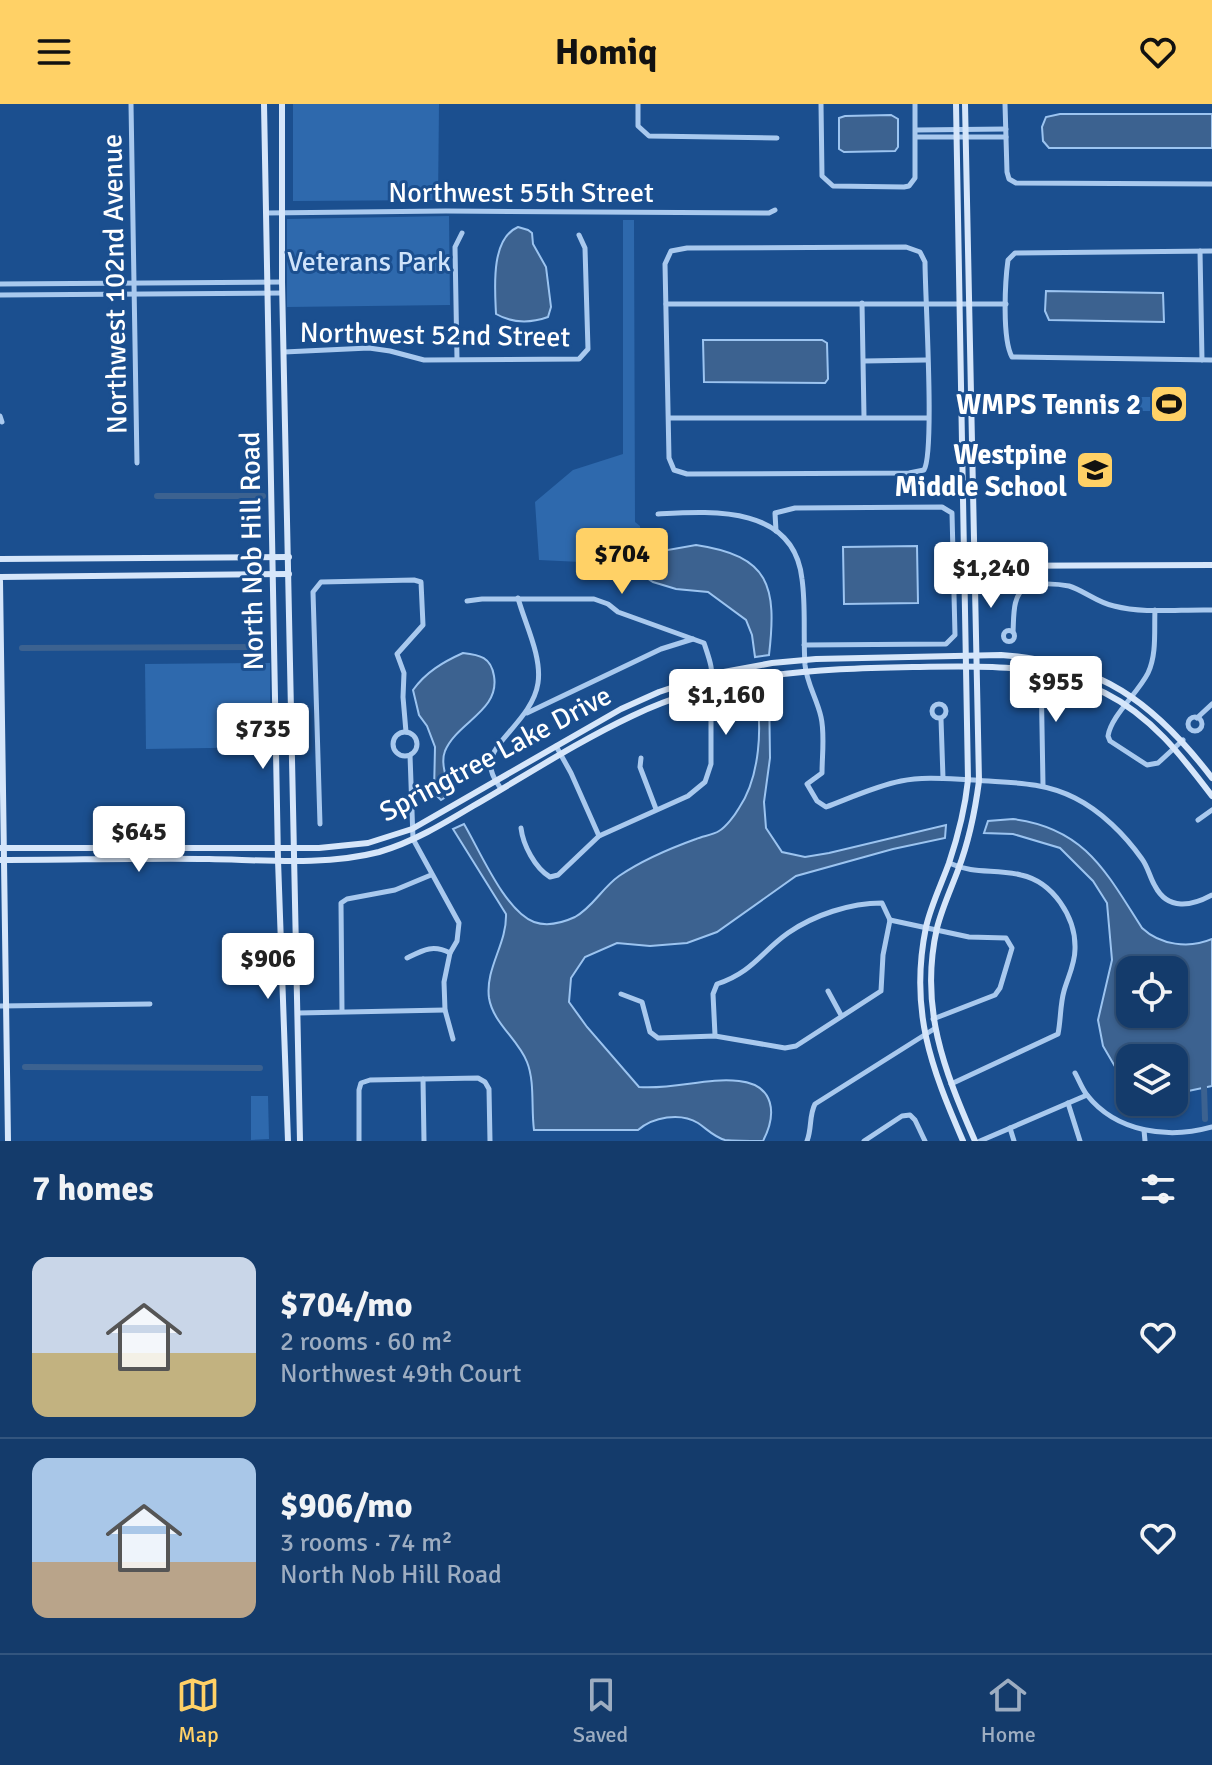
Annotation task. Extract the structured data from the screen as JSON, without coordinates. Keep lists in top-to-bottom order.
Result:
{
  "streets": {
    "street": [
      "Northwest 55th Street",
      "Northwest 102nd Avenue",
      "Northwest 52nd Street",
      "North Nob Hill Road",
      "Springtree Lake Drive"
    ]
  },
  "crossings": [
    ["Northwest 55th Street", "North Nob Hill Road"],
    ["Northwest 52nd Street", "North Nob Hill Road"],
    ["North Nob Hill Road", "Springtree Lake Drive"]
  ],
  "parks": ["Veterans Park"],
  "places": {
    "sports": ["WMPS Tennis 2"],
    "school or university": ["Westpine Middle School"]
  },
  "page": {
    "header": "Homiq",
    "price": [
      "$704",
      "$1,240",
      "$955",
      "$1,160",
      "$735",
      "$645",
      "$906"
    ],
    "heading": "7 homes",
    "list": [
      {
        "name": "$704/mo",
        "note": "2 rooms · 60 m² · Northwest 49th Court"
      },
      {
        "name": "$906/mo",
        "note": "3 rooms · 74 m² · North Nob Hill Road"
      }
    ],
    "tabs": ["Map", "Saved", "Home"]
  }
}
